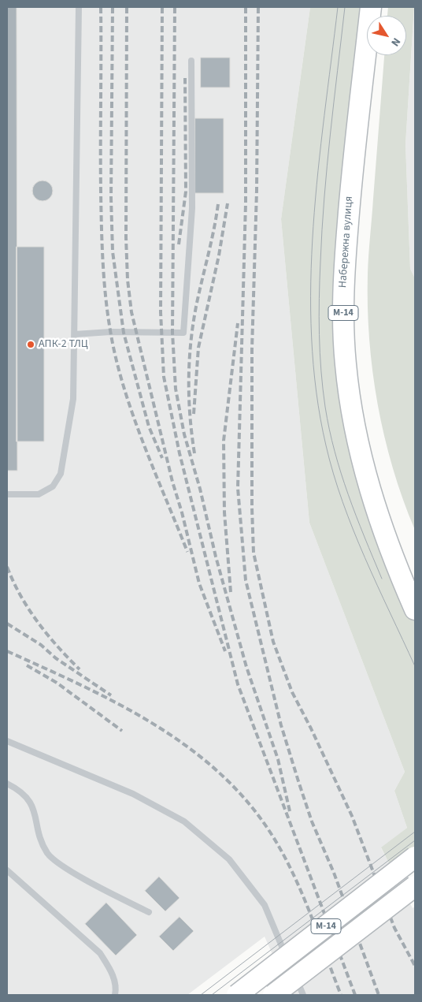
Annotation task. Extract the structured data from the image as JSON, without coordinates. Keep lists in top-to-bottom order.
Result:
{
  "streets": {
    "highway": ["Набережна вулиця", "М-14"]
  },
  "places": ["АПК-2 ТЛЦ"],
  "north": "bottom right"
}
